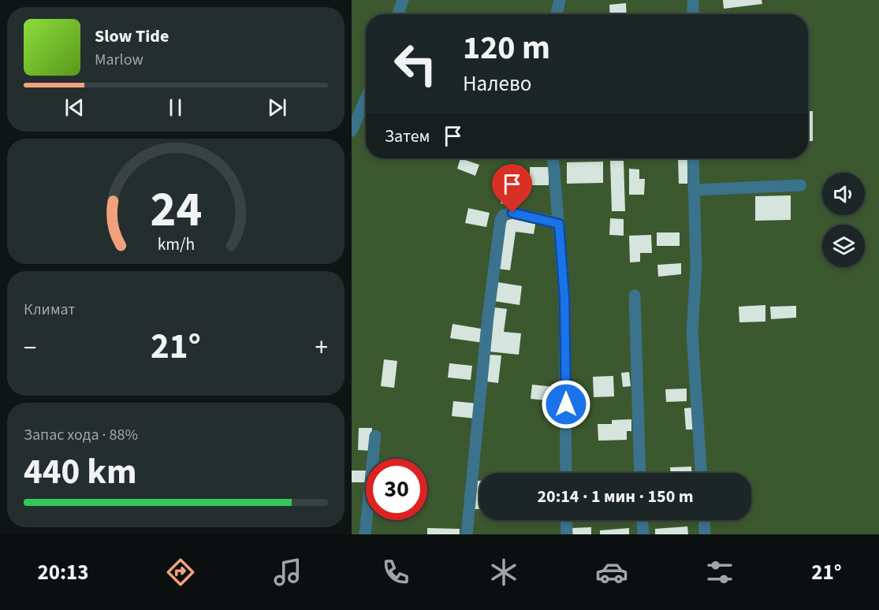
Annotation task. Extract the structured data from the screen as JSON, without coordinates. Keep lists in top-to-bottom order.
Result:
{
  "page": {
    "turn": ["120 m", "Налево"],
    "song": ["Slow Tide", "Marlow"],
    "then": "Затем",
    "tile": [
      "Климат",
      ["Запас хода · 88%", "440 km"]
    ],
    "heat": ["−", "21°", "+"],
    "limit": "30",
    "trip": "20:14 · 1 мин · 150 m",
    "tabs": ["20:13", "21°"],
    "gauge": ["24", "km/h"]
  }
}
